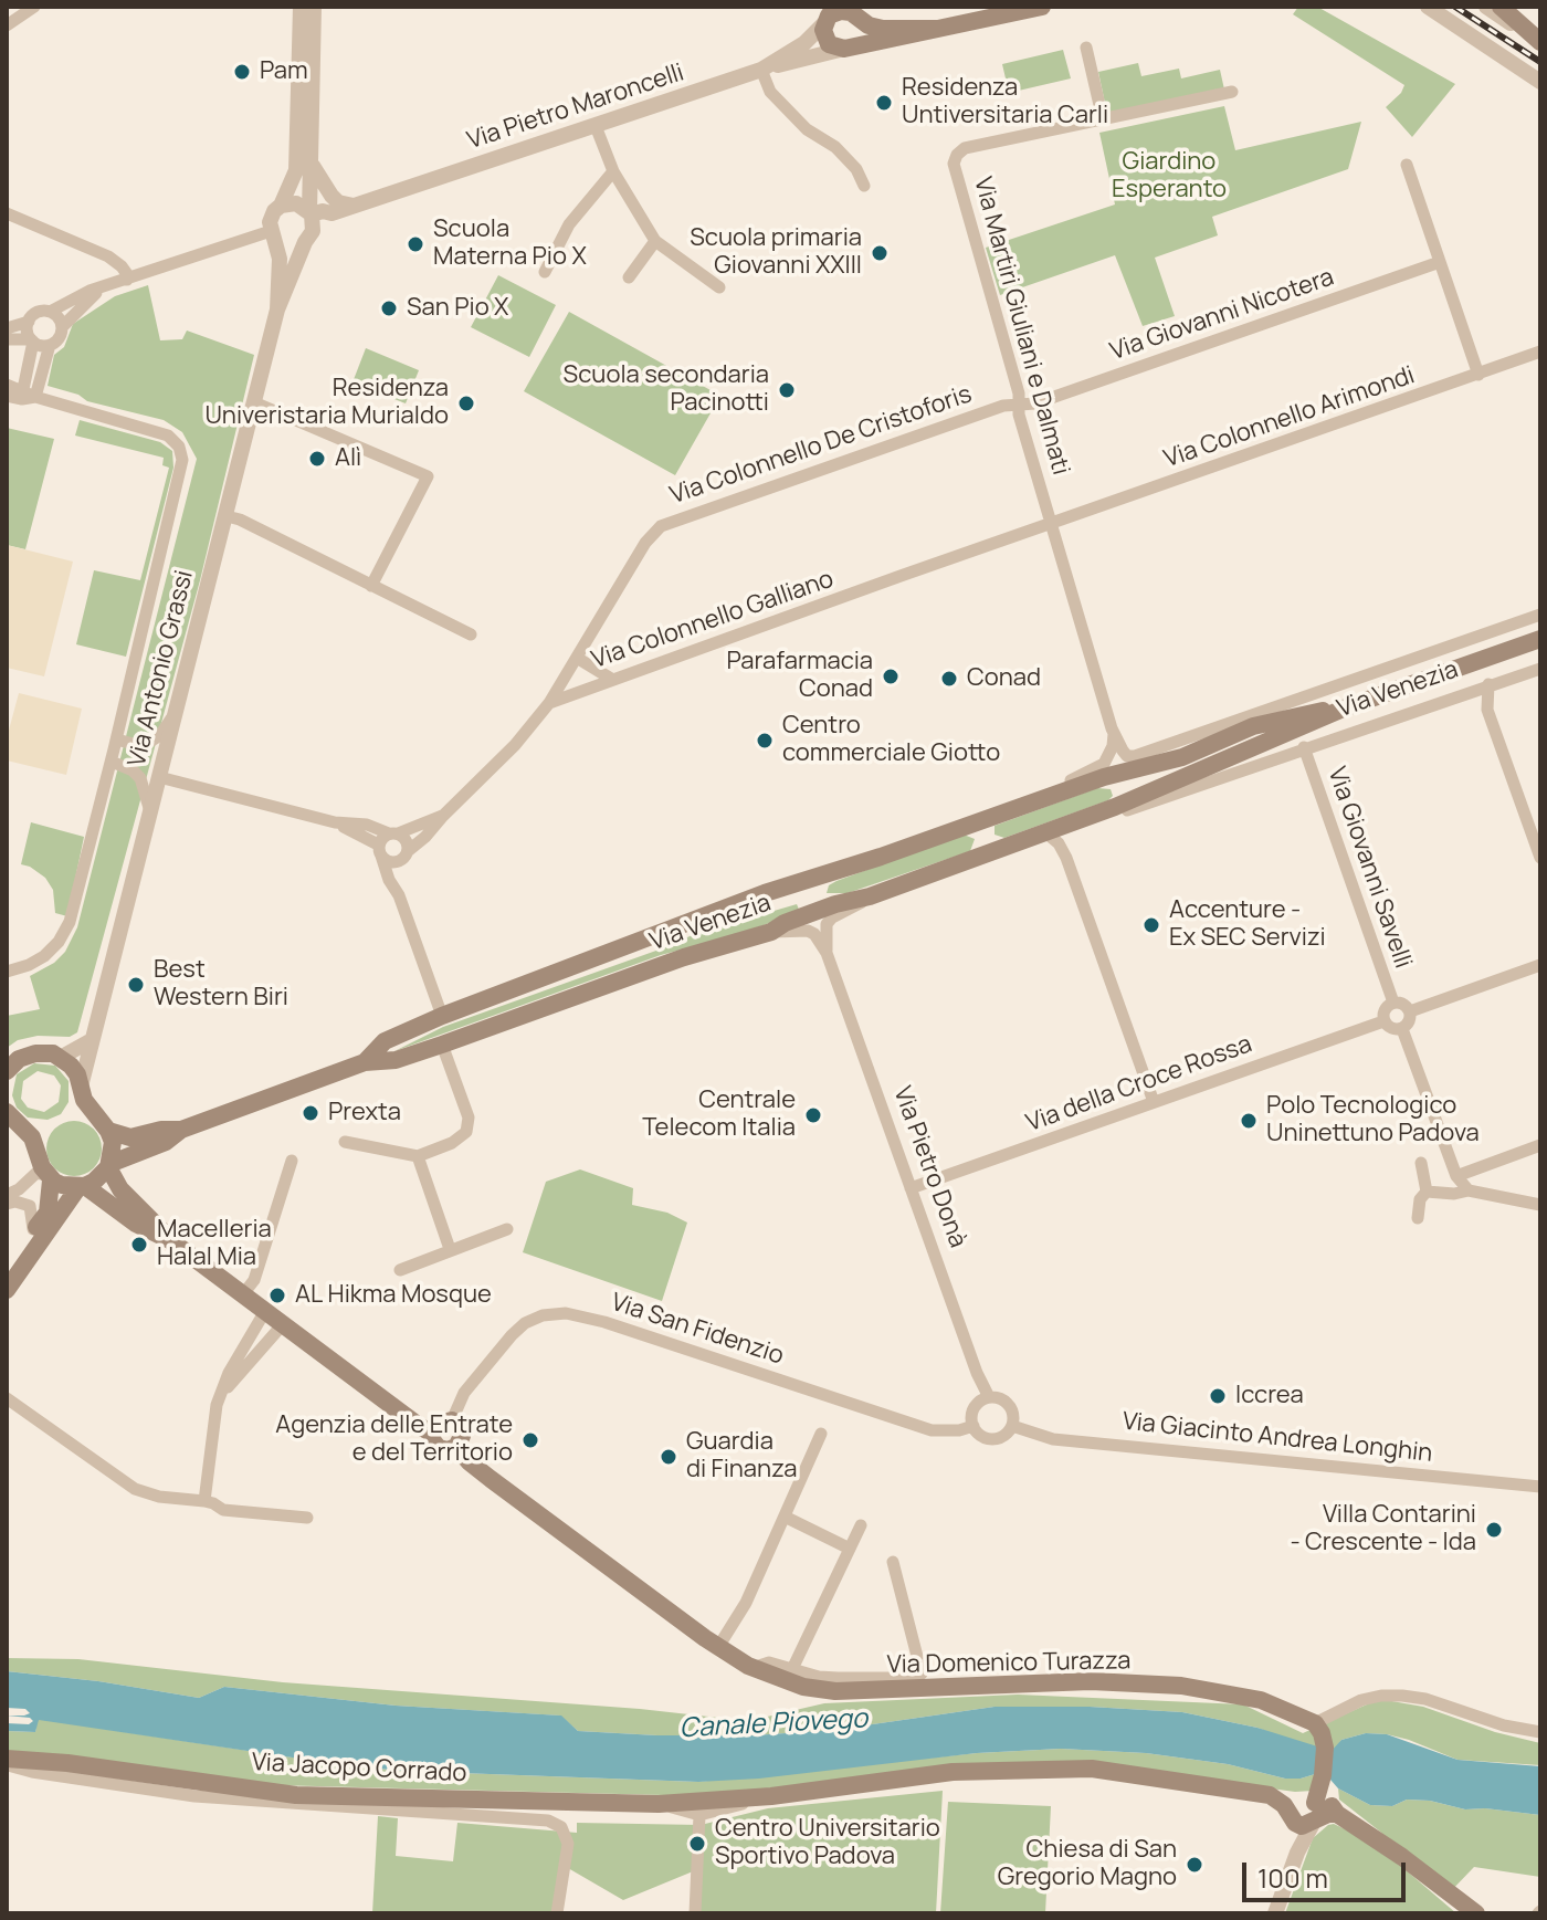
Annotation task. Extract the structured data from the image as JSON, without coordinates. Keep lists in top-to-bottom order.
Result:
{
  "streets": {
    "main road": ["Via Venezia", "Via Domenico Turazza", "Via Jacopo Corrado"],
    "street": [
      "Via Pietro Maroncelli",
      "Via Giovanni Nicotera",
      "Via Martiri Giuliani e Dalmati",
      "Via Colonnello Arimondi",
      "Via Colonnello De Cristoforis",
      "Via Colonnello Galliano",
      "Via Antonio Grassi",
      "Via Giovanni Savelli",
      "Via della Croce Rossa",
      "Via Pietro Donà",
      "Via San Fidenzio",
      "Via Giacinto Andrea Longhin"
    ]
  },
  "crossings": [
    ["Via Pietro Maroncelli", "Via Antonio Grassi"],
    ["Via Giovanni Nicotera", "Via Martiri Giuliani e Dalmati"],
    ["Via Giovanni Nicotera", "Via Colonnello De Cristoforis"],
    ["Via Martiri Giuliani e Dalmati", "Via Colonnello Arimondi"],
    ["Via Martiri Giuliani e Dalmati", "Via Colonnello De Cristoforis"],
    ["Via Martiri Giuliani e Dalmati", "Via Colonnello Galliano"],
    ["Via Martiri Giuliani e Dalmati", "Via Venezia"],
    ["Via Colonnello Arimondi", "Via Colonnello Galliano"],
    ["Via Colonnello De Cristoforis", "Via Colonnello Galliano"],
    ["Via Venezia", "Via Giovanni Savelli"],
    ["Via Venezia", "Via Domenico Turazza"],
    ["Via Giovanni Savelli", "Via della Croce Rossa"],
    ["Via della Croce Rossa", "Via Pietro Donà"],
    ["Via Pietro Donà", "Via San Fidenzio"],
    ["Via Pietro Donà", "Via Giacinto Andrea Longhin"],
    ["Via San Fidenzio", "Via Giacinto Andrea Longhin"],
    ["Via San Fidenzio", "Via Domenico Turazza"]
  ],
  "water": ["Canale Piovego"],
  "parks": ["Giardino Esperanto"],
  "places": [
    "Pam",
    "Residenza Untiversitaria Carli",
    "Scuola Materna Pio X",
    "Scuola primaria Giovanni XXIII",
    "San Pio X",
    "Scuola secondaria Pacinotti",
    "Residenza Univeristaria Murialdo",
    "Alì",
    "Parafarmacia Conad",
    "Conad",
    "Centro commerciale Giotto",
    "Accenture - Ex SEC Servizi",
    "Best Western Biri",
    "Prexta",
    "Centrale Telecom Italia",
    "Polo Tecnologico Uninettuno Padova",
    "Macelleria Halal Mia",
    "AL Hikma Mosque",
    "Iccrea",
    "Agenzia delle Entrate e del Territorio",
    "Guardia di Finanza",
    "Villa Contarini - Crescente - Ida",
    "Centro Universitario Sportivo Padova",
    "Chiesa di San Gregorio Magno"
  ],
  "scale_bar": "100 m"
}
